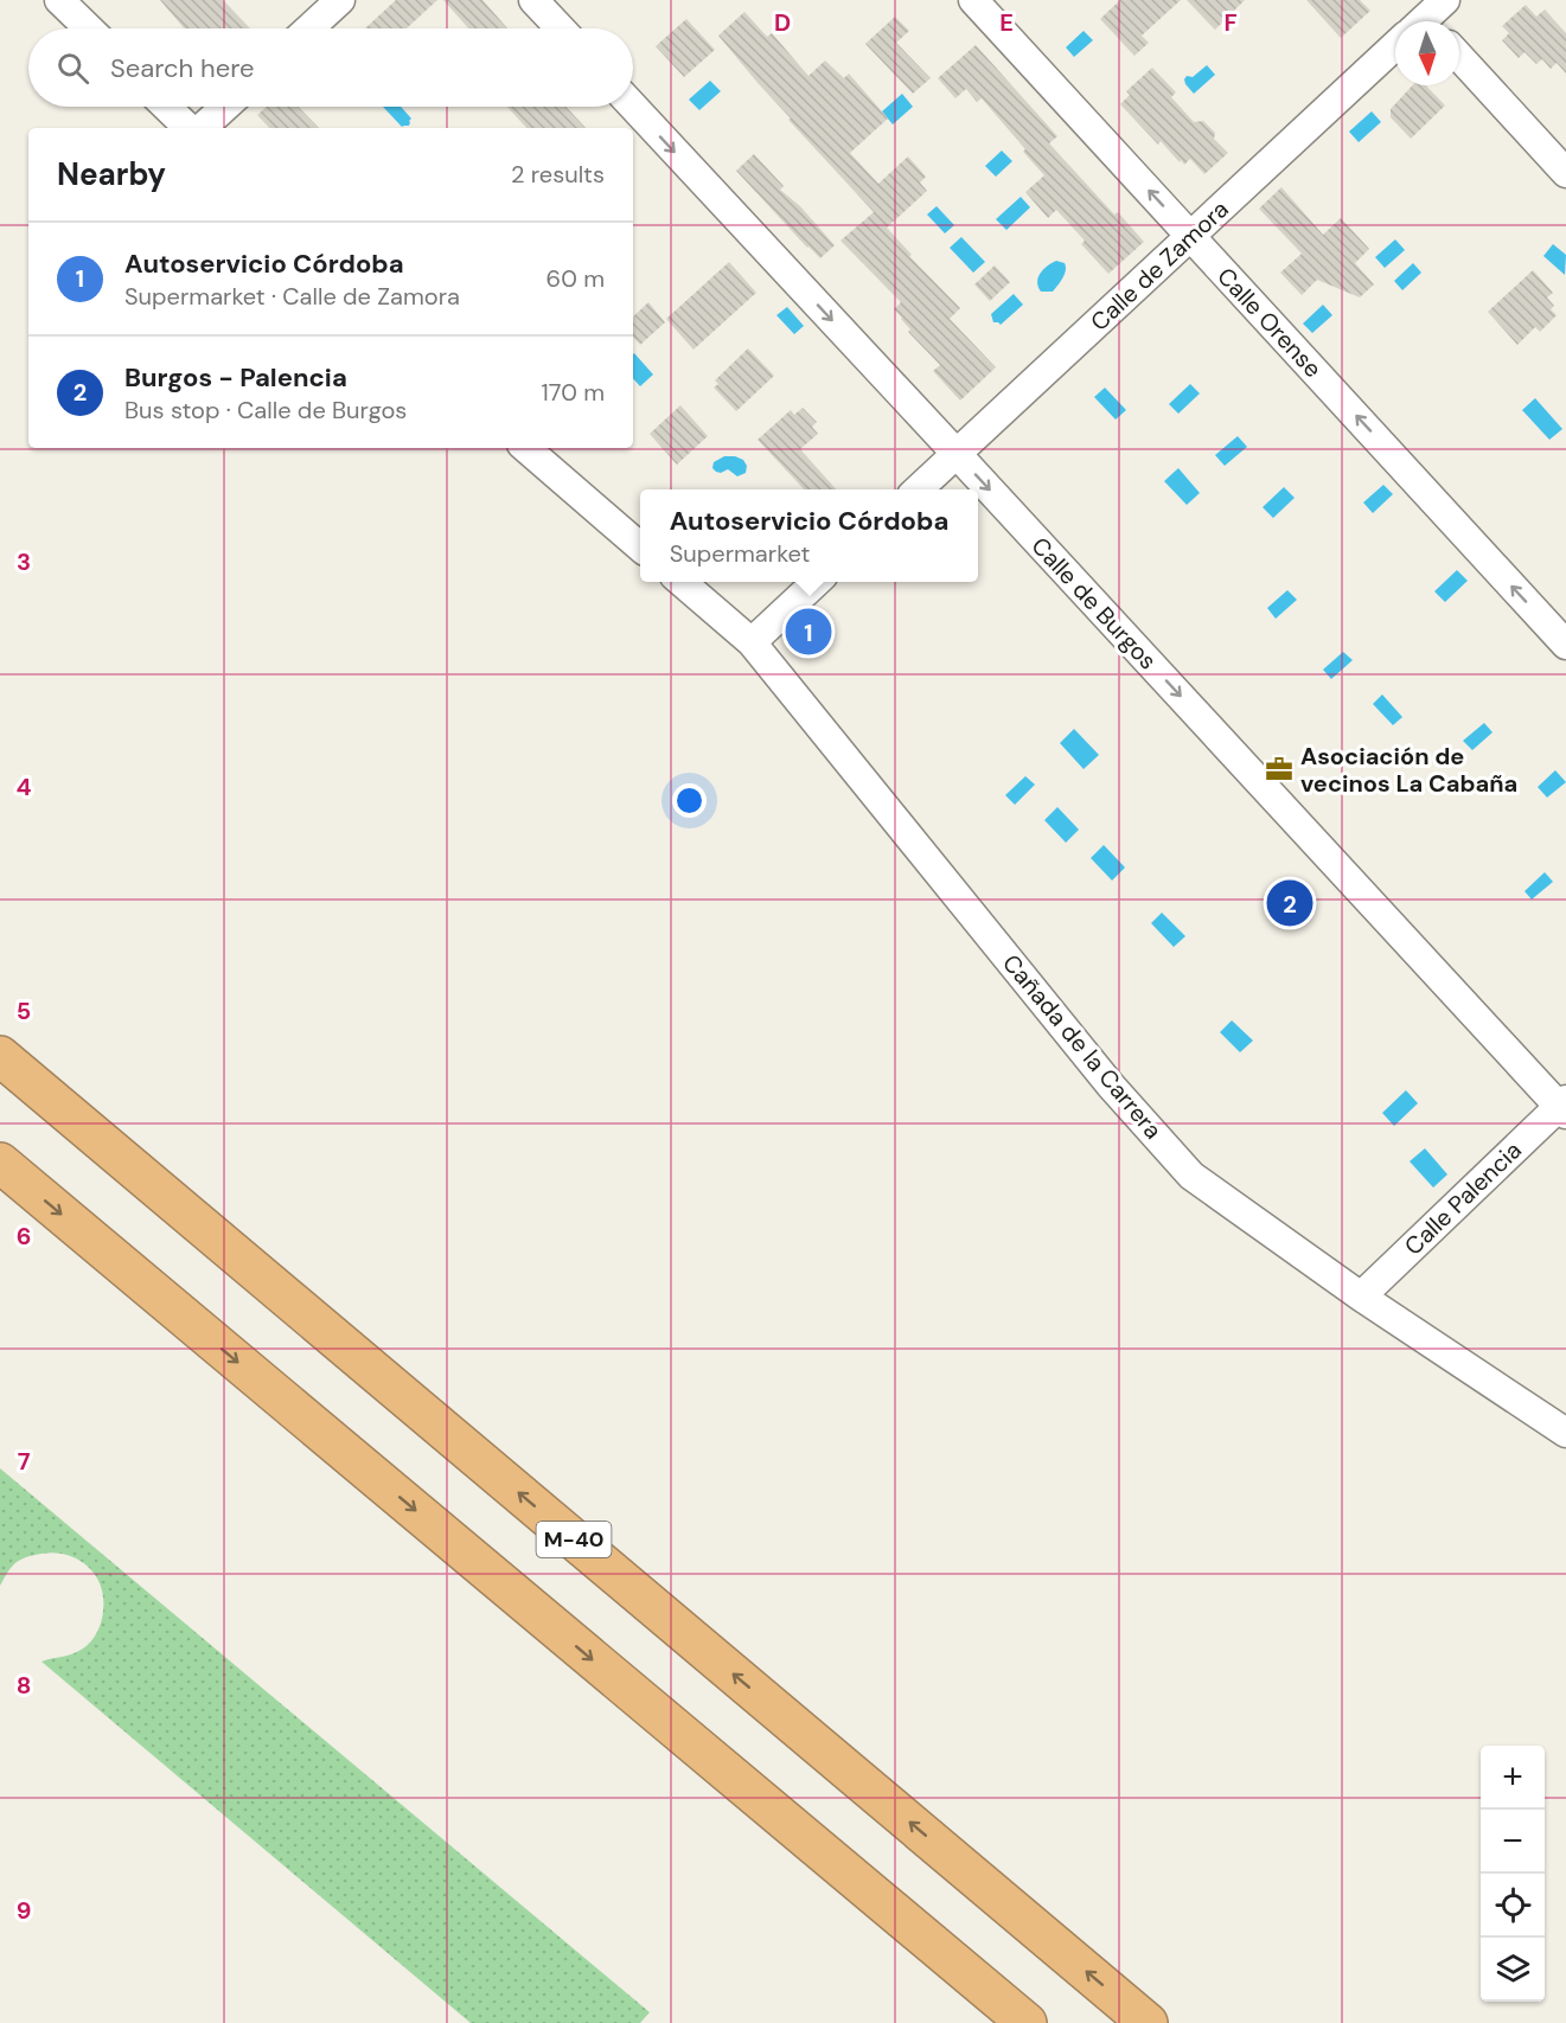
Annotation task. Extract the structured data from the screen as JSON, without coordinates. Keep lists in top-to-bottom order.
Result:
{
  "streets": {
    "highway": ["M-40"],
    "street": [
      "Calle de Zamora",
      "Calle Orense",
      "Calle de Burgos",
      "Cañada de la Carrera",
      "Calle Palencia"
    ]
  },
  "crossings": [
    ["Calle de Zamora", "Calle Orense"],
    ["Calle de Zamora", "Calle de Burgos"],
    ["Calle de Burgos", "Calle Palencia"],
    ["Cañada de la Carrera", "Calle Palencia"]
  ],
  "one_way": ["Calle Orense", "Calle de Burgos"],
  "places": {
    "office": ["Asociación de vecinos La Cabaña"]
  },
  "north": "bottom",
  "page": {
    "search": "Search here",
    "heading": ["Nearby", "2 results"],
    "list": [
      {
        "mark": "1",
        "name": "Autoservicio Córdoba",
        "note": "Supermarket · Calle de Zamora",
        "value": "60 m"
      },
      {
        "mark": "2",
        "name": "Burgos - Palencia",
        "note": "Bus stop · Calle de Burgos",
        "value": "170 m"
      }
    ],
    "popup": ["Autoservicio Córdoba", "Supermarket"],
    "pins": ["1", "2"],
    "map_buttons": ["+", "−"]
  },
  "grid": {
    "columns": ["D", "E", "F"],
    "rows": [
      "3",
      "4",
      "5",
      "6",
      "7",
      "8",
      "9"
    ]
  }
}
